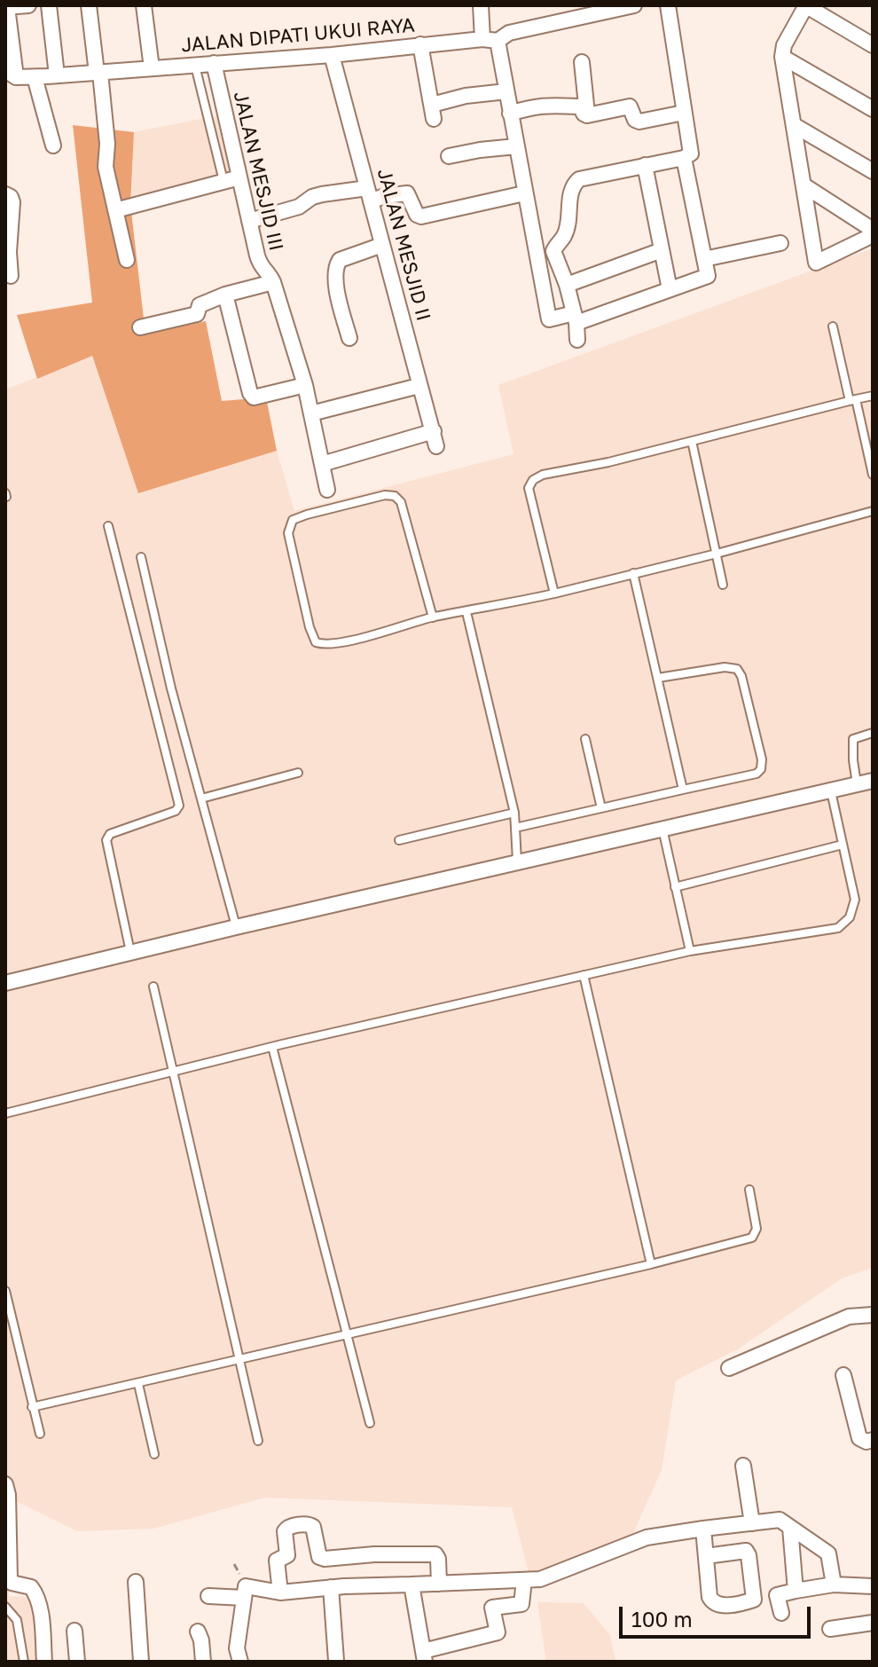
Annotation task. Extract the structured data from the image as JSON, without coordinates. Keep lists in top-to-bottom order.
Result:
{
  "streets": {
    "street": ["JALAN DIPATI UKUI RAYA", "JALAN MESJID III", "JALAN MESJID II"]
  },
  "crossings": [
    ["JALAN DIPATI UKUI RAYA", "JALAN MESJID III"],
    ["JALAN DIPATI UKUI RAYA", "JALAN MESJID II"],
    ["JALAN MESJID III", "JALAN MESJID II"]
  ],
  "scale_bar": "100 m"
}
